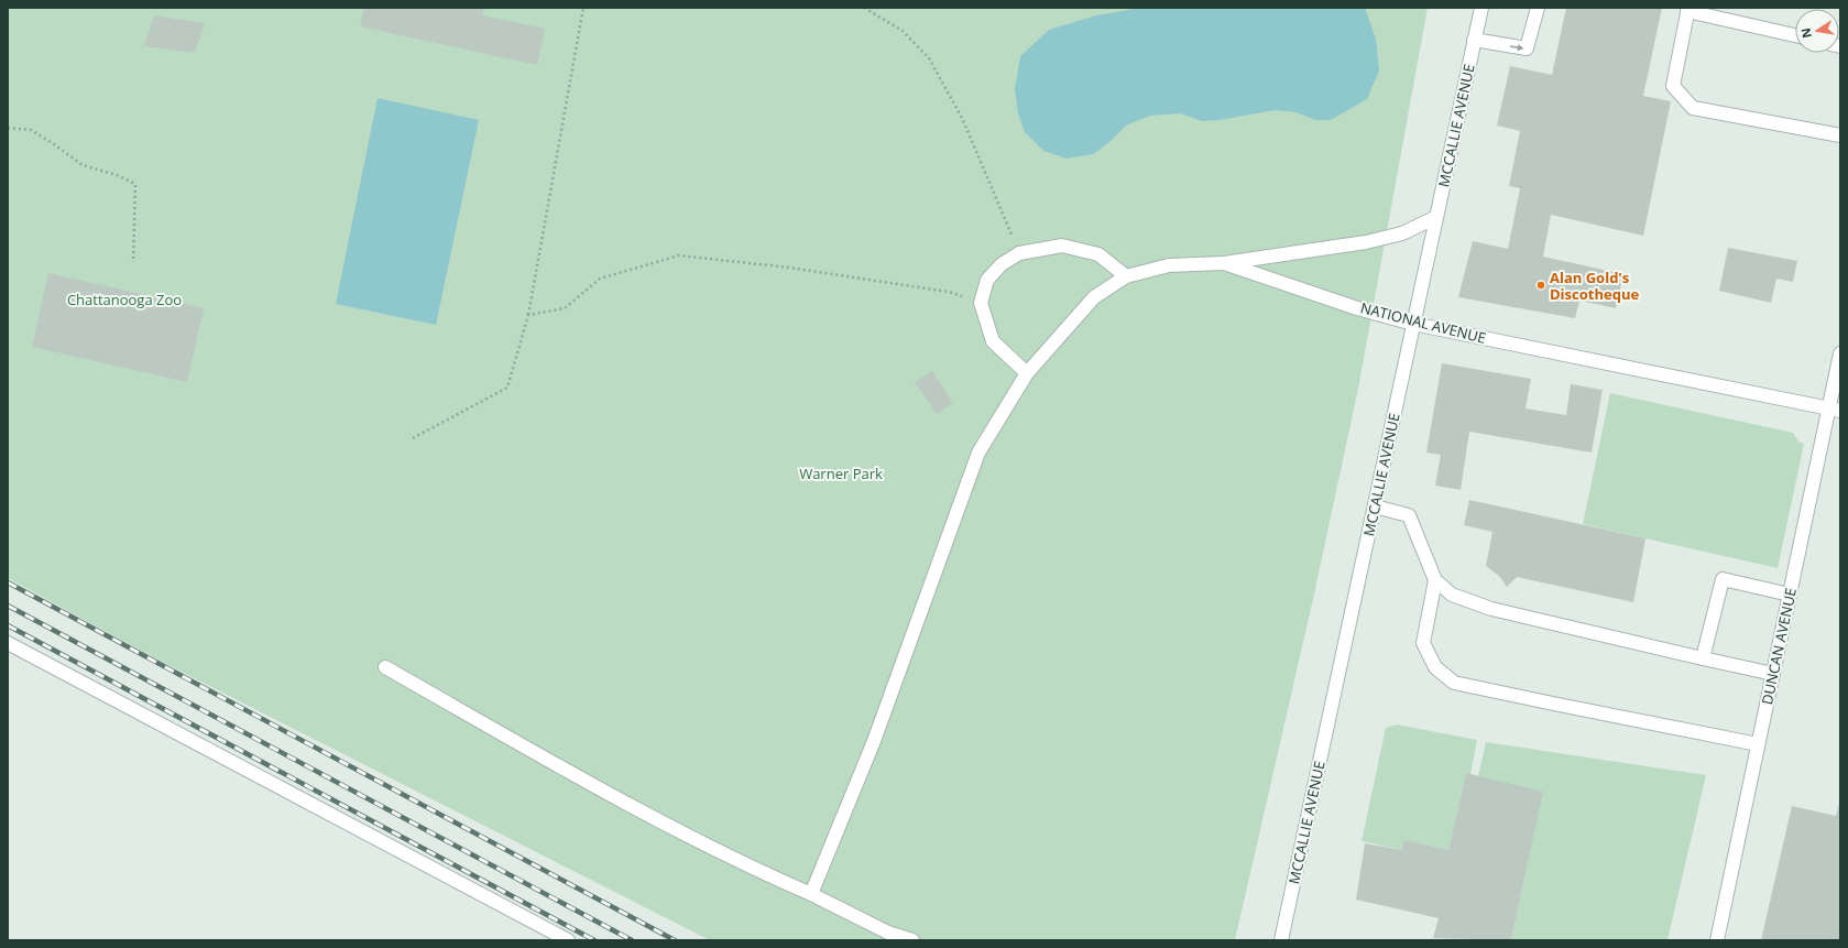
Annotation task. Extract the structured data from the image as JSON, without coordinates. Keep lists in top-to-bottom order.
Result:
{
  "streets": {
    "main road": ["MCCALLIE AVENUE", "NATIONAL AVENUE", "DUNCAN AVENUE"]
  },
  "crossings": [
    ["MCCALLIE AVENUE", "NATIONAL AVENUE"],
    ["NATIONAL AVENUE", "DUNCAN AVENUE"]
  ],
  "parks": ["Chattanooga Zoo", "Warner Park"],
  "places": ["Alan Gold's Discotheque"],
  "north": "left"
}
